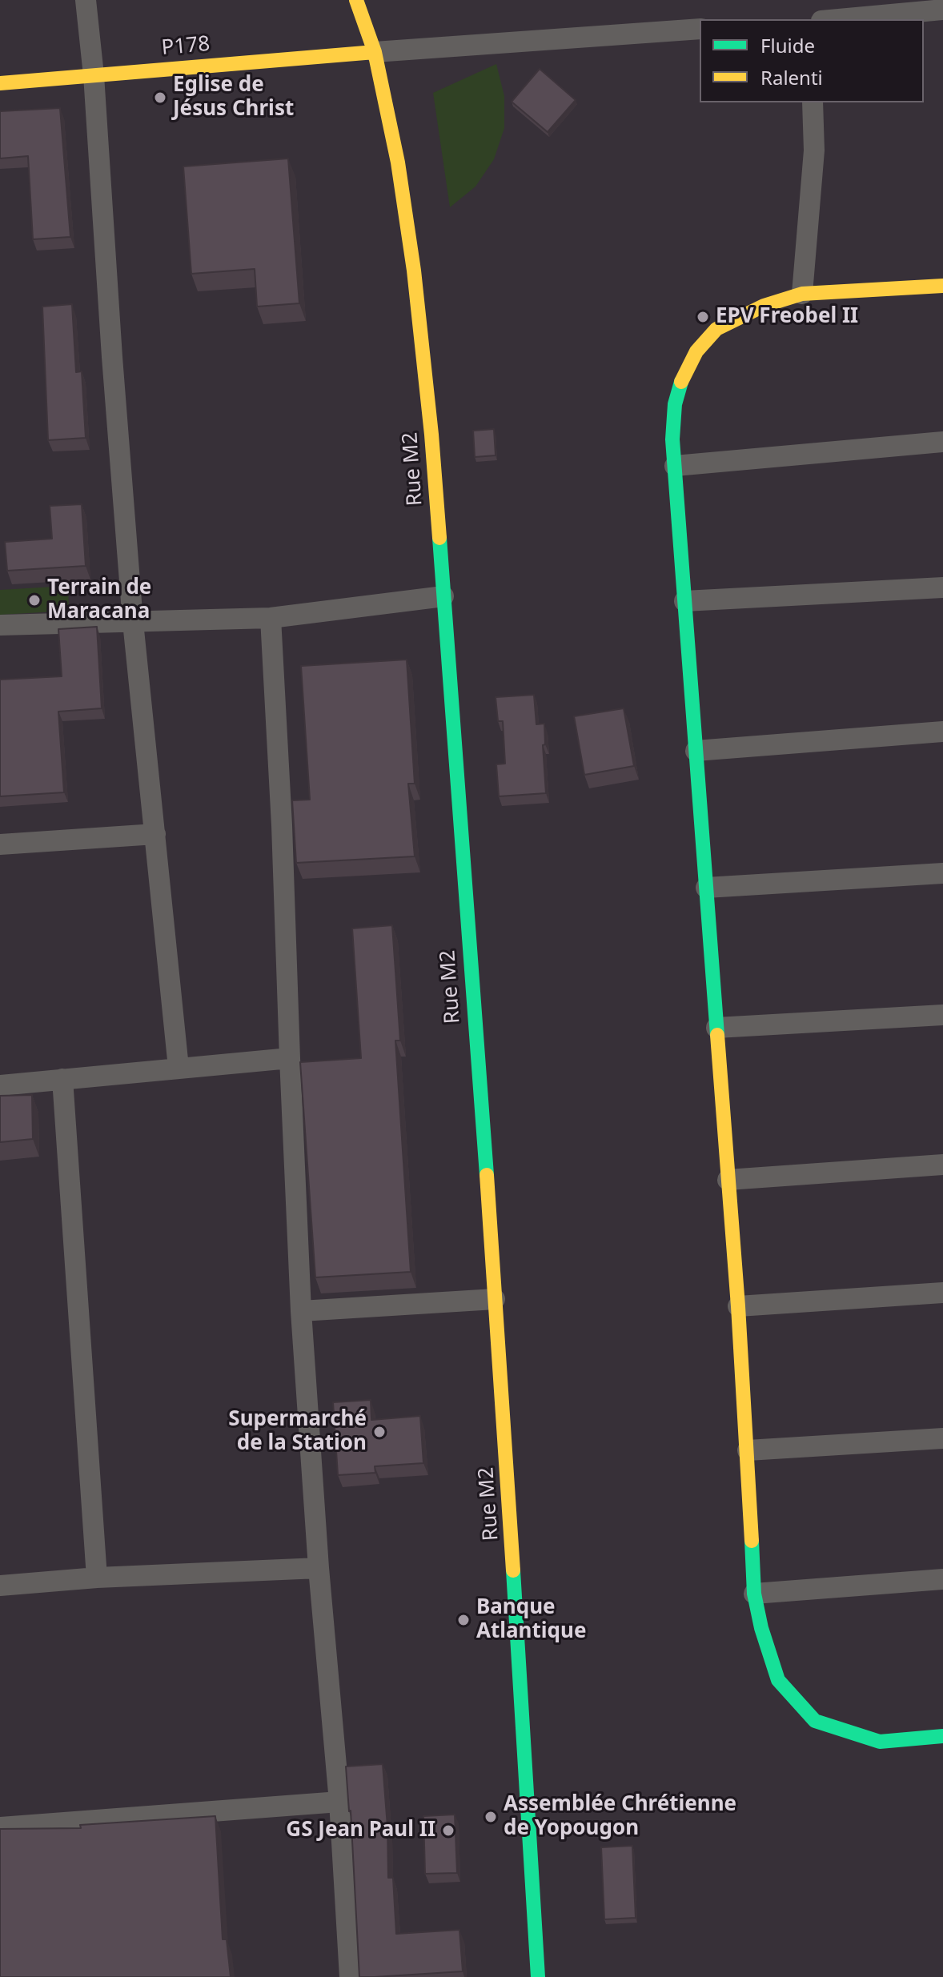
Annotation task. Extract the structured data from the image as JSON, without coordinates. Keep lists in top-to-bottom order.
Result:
{
  "streets": {
    "street": ["P178", "Rue M2"]
  },
  "crossings": [
    ["P178", "Rue M2"]
  ],
  "places": [
    "Eglise de Jésus Christ",
    "EPV Freobel II",
    "Terrain de Maracana",
    "Supermarché de la Station",
    "Banque Atlantique",
    "Assemblée Chrétienne de Yopougon",
    "GS Jean Paul II"
  ],
  "legend": ["Fluide", "Ralenti"]
}
